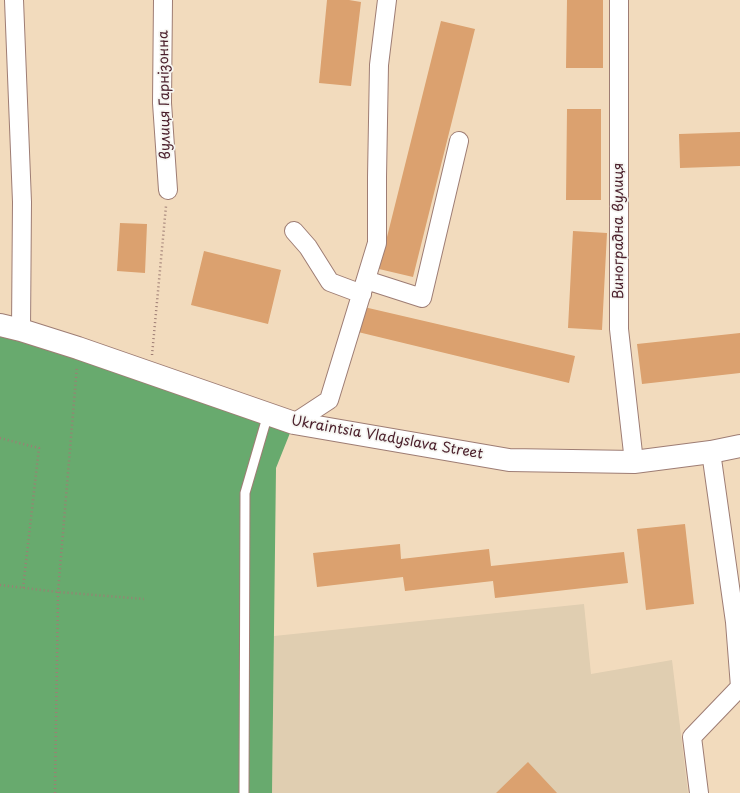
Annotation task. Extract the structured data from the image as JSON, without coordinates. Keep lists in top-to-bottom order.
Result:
{
  "streets": {
    "main road": ["Ukraintsia Vladyslava Street"],
    "street": ["вулиця Гарнізонна", "Виноградна вулиця"]
  },
  "crossings": [
    ["Виноградна вулиця", "Ukraintsia Vladyslava Street"]
  ]
}
